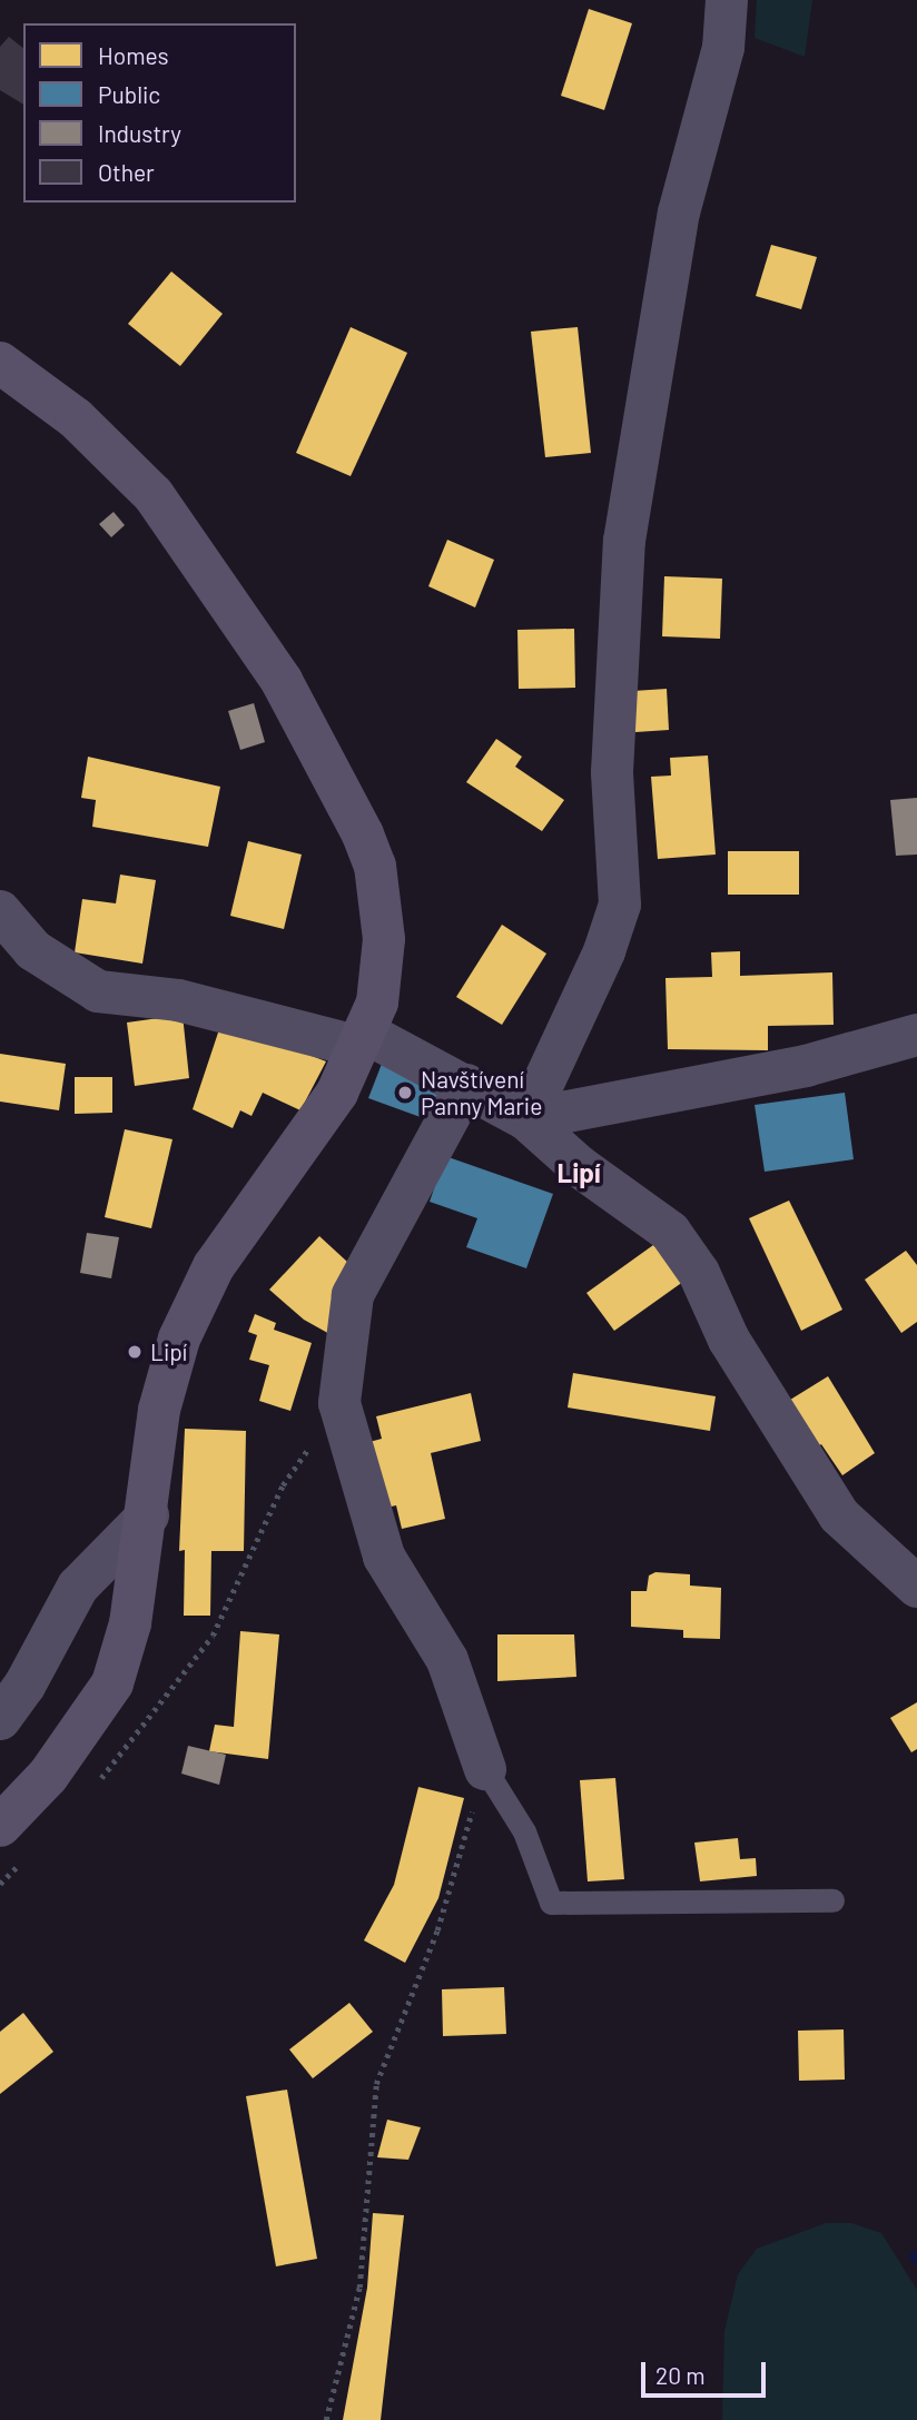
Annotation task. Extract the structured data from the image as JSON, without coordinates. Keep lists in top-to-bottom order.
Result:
{
  "districts": ["Lipí"],
  "places": ["Navštívení Panny Marie", "Lipí"],
  "legend": [
    "Homes",
    "Public",
    "Industry",
    "Other"
  ],
  "scale_bar": "20 m"
}
